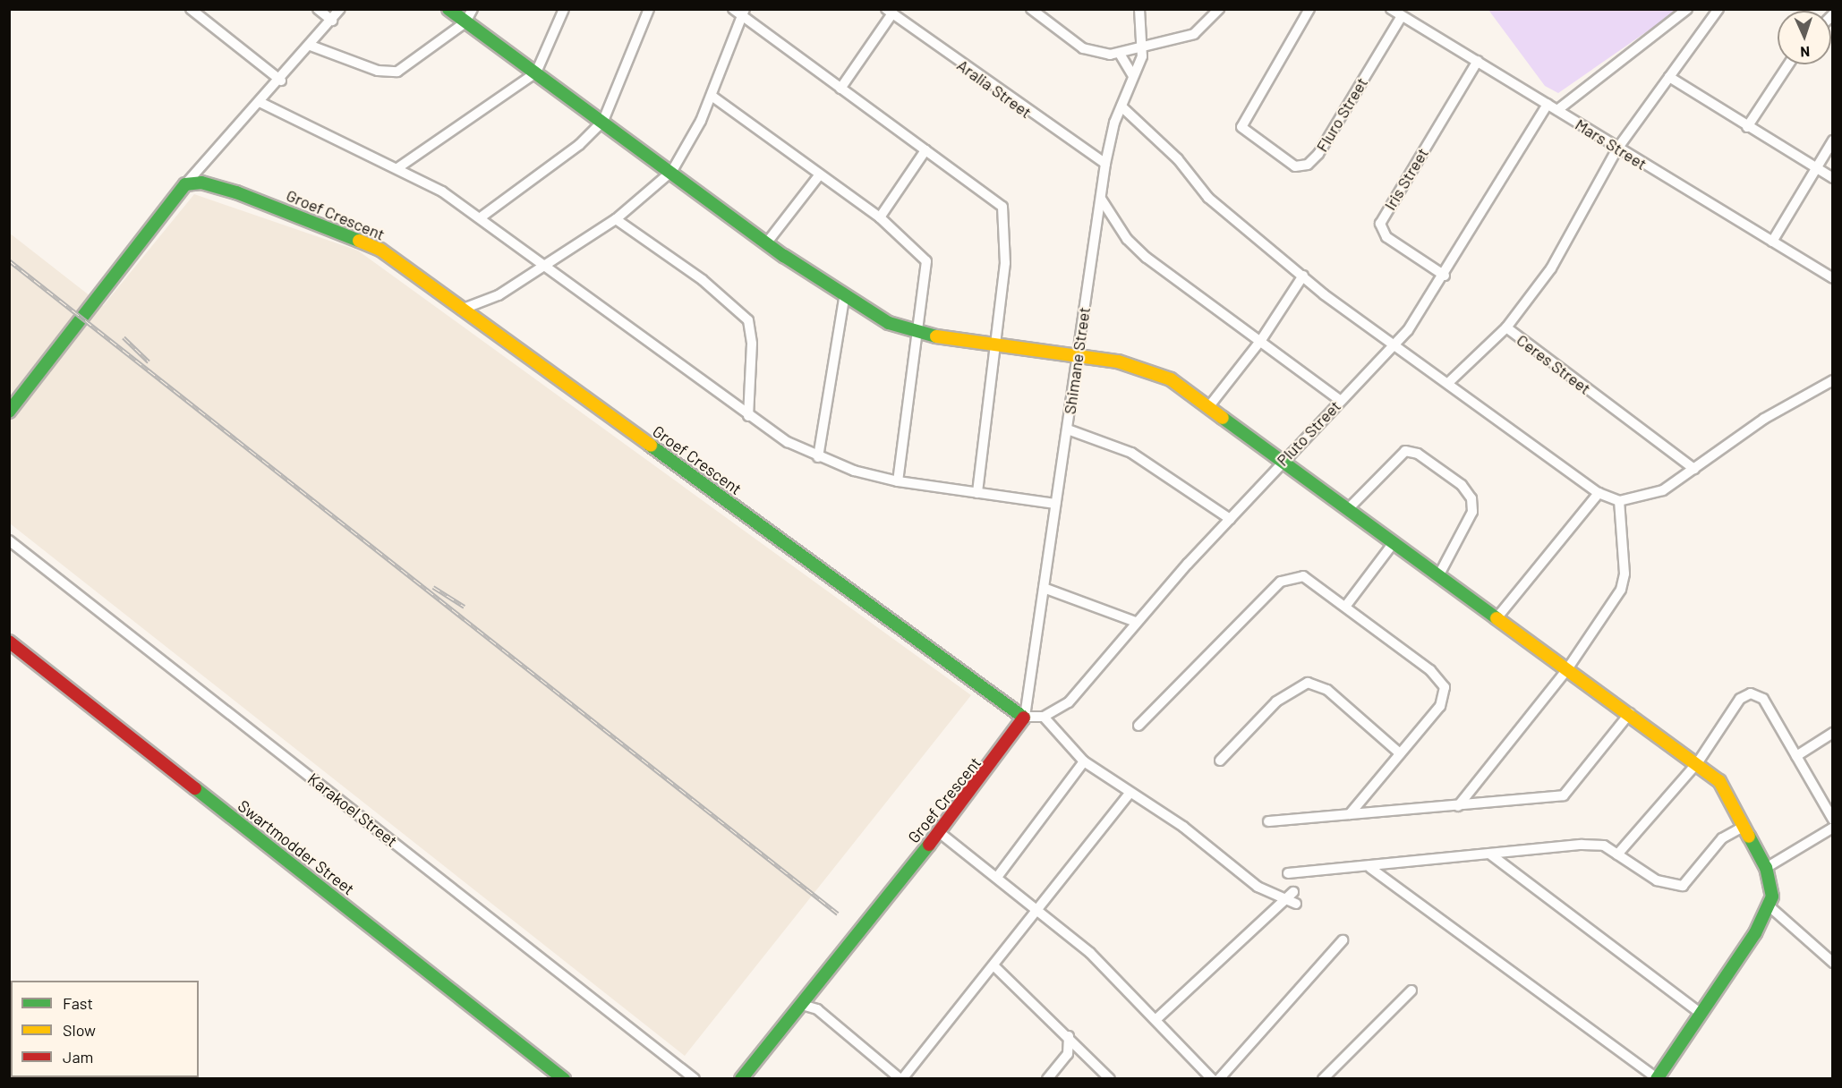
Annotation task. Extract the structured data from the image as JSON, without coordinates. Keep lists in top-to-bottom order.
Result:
{
  "streets": {
    "street": [
      "Aralia Street",
      "Fluro Street",
      "Mars Street",
      "Iris Street",
      "Groef Crescent",
      "Shimane Street",
      "Ceres Street",
      "Pluto Street",
      "Karakoel Street",
      "Swartmodder Street"
    ]
  },
  "crossings": [
    ["Aralia Street", "Shimane Street"],
    ["Fluro Street", "Mars Street"],
    ["Mars Street", "Iris Street"],
    ["Mars Street", "Ceres Street"],
    ["Mars Street", "Pluto Street"],
    ["Iris Street", "Pluto Street"],
    ["Groef Crescent", "Shimane Street"],
    ["Groef Crescent", "Pluto Street"],
    ["Shimane Street", "Pluto Street"]
  ],
  "legend": ["Fast", "Slow", "Jam"],
  "north": "bottom"
}
